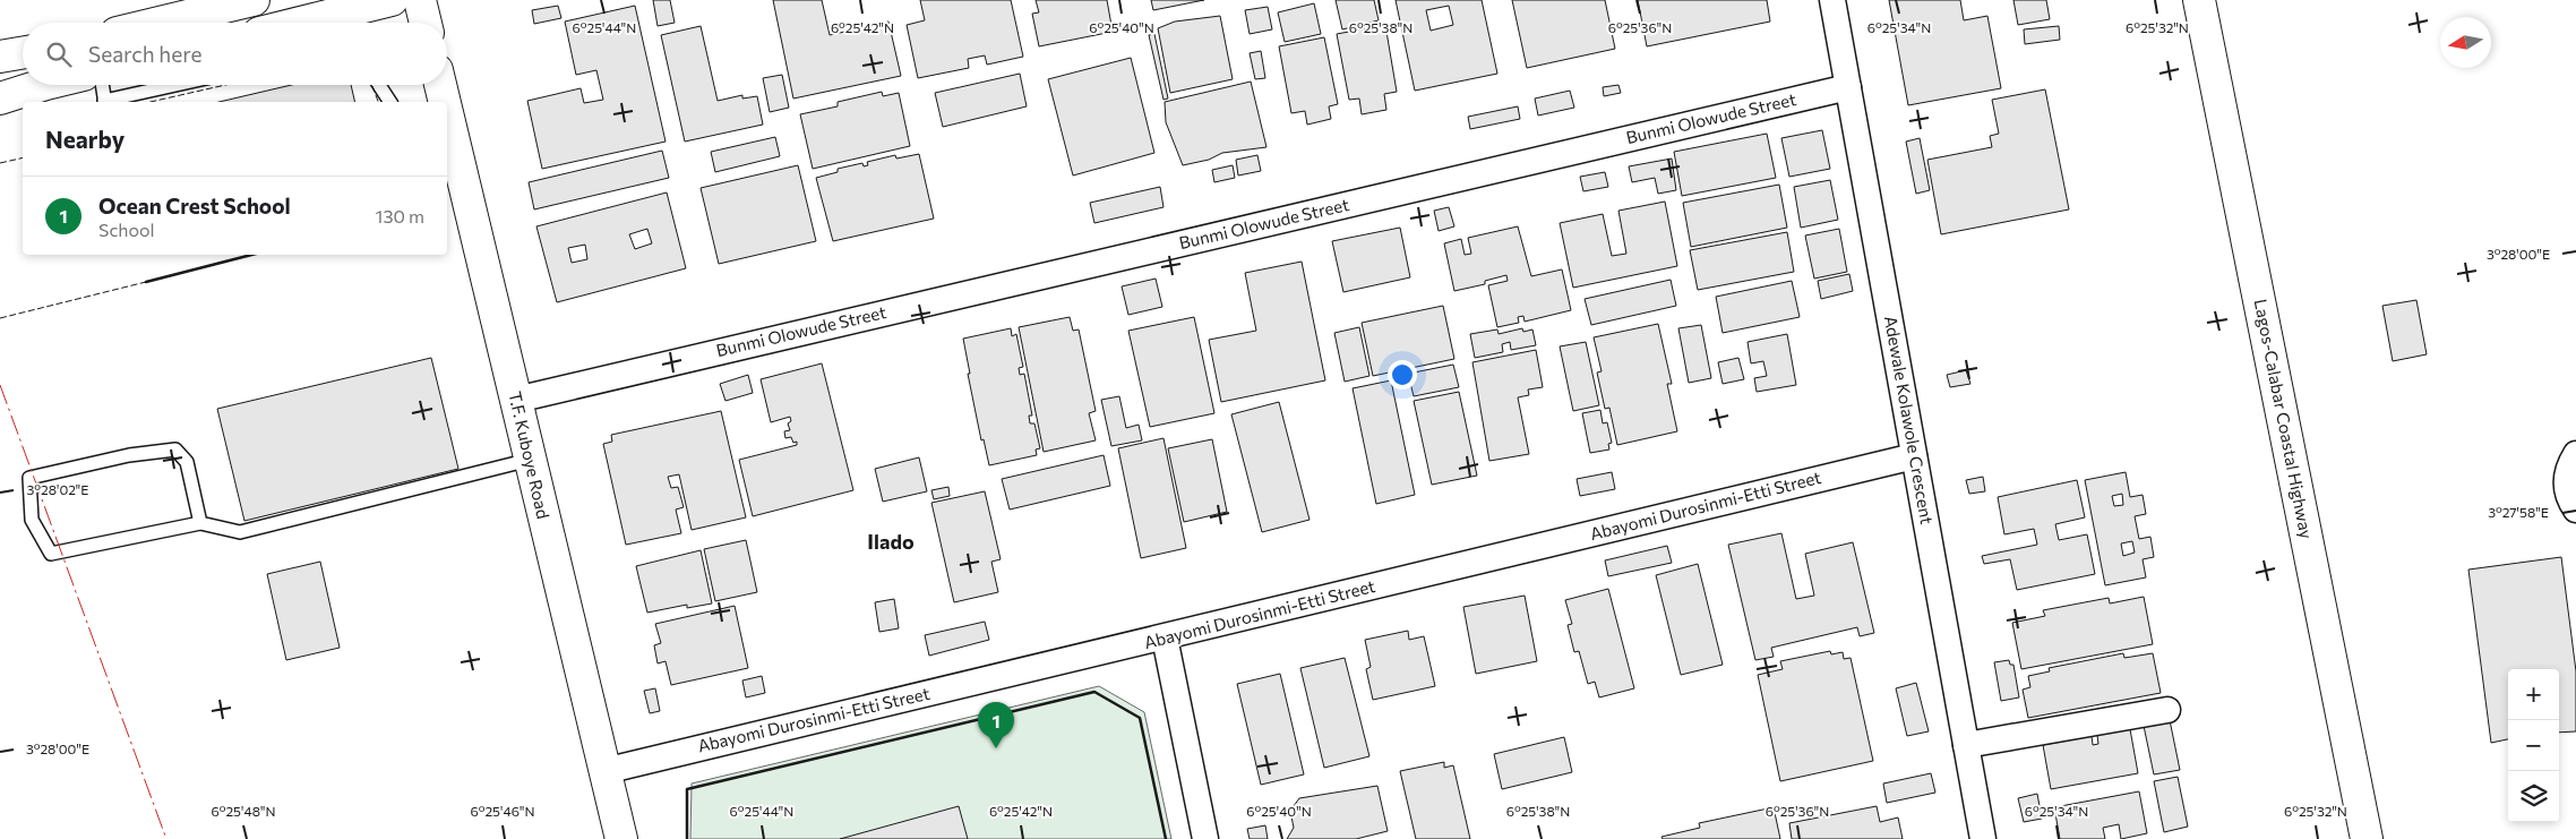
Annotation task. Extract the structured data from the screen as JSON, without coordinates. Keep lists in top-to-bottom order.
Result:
{
  "streets": {
    "main road": ["Lagos-Calabar Coastal Highway", "T.F. Kuboye Road"],
    "street": ["Bunmi Olowude Street", "Adewale Kolawole Crescent", "Abayomi Durosinmi-Etti Street"]
  },
  "crossings": [
    ["Bunmi Olowude Street", "Adewale Kolawole Crescent"],
    ["Bunmi Olowude Street", "T.F. Kuboye Road"],
    ["Adewale Kolawole Crescent", "Abayomi Durosinmi-Etti Street"],
    ["T.F. Kuboye Road", "Abayomi Durosinmi-Etti Street"]
  ],
  "districts": ["Ilado"],
  "north": "left",
  "page": {
    "search": "Search here",
    "heading": "Nearby",
    "list": [
      {
        "mark": "1",
        "name": "Ocean Crest School",
        "note": "School",
        "value": "130 m"
      }
    ],
    "map_buttons": ["+", "−"],
    "pins": "1"
  },
  "coordinates": [
    "6°25'44\"N",
    "6°25'42\"N",
    "6°25'40\"N",
    "6°25'38\"N",
    "6°25'36\"N",
    "6°25'34\"N",
    "6°25'32\"N",
    "3°28'00\"E",
    "3°28'02\"E",
    "3°27'58\"E",
    "6°25'48\"N",
    "6°25'46\"N"
  ]
}
